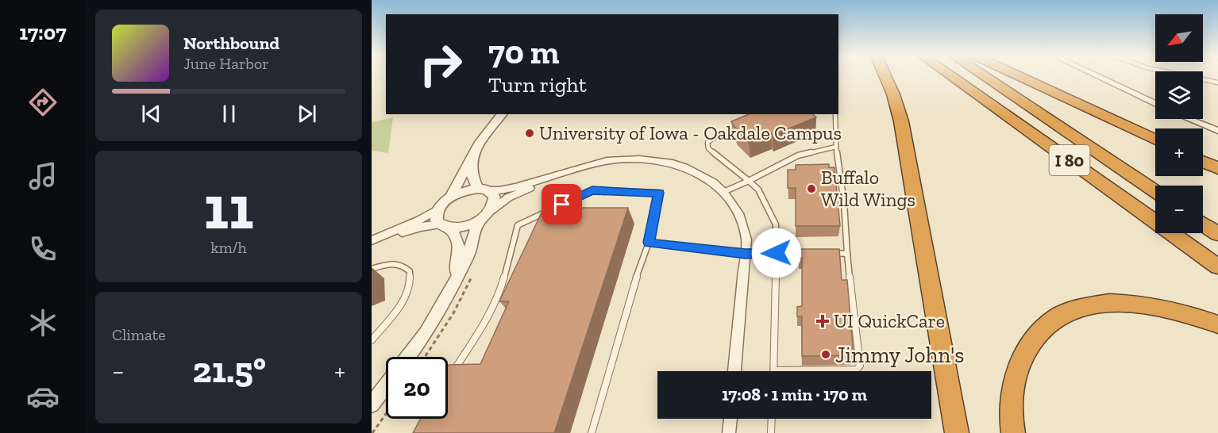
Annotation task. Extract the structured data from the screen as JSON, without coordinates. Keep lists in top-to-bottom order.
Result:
{
  "streets": {
    "highway": ["I 80"]
  },
  "places": {
    "other": ["University of Iowa - Oakdale Campus", "Buffalo Wild Wings", "Jimmy John's"],
    "health": ["UI QuickCare"]
  },
  "north": "bottom left",
  "page": {
    "tabs": "17:07",
    "map_buttons": ["+", "−"],
    "turn": ["70 m", "Turn right"],
    "song": ["Northbound", "June Harbor"],
    "tile": [
      ["11", "km/h"],
      "Climate"
    ],
    "heat": ["−", "21.5°", "+"],
    "limit": "20",
    "trip": "17:08 · 1 min · 170 m"
  }
}
